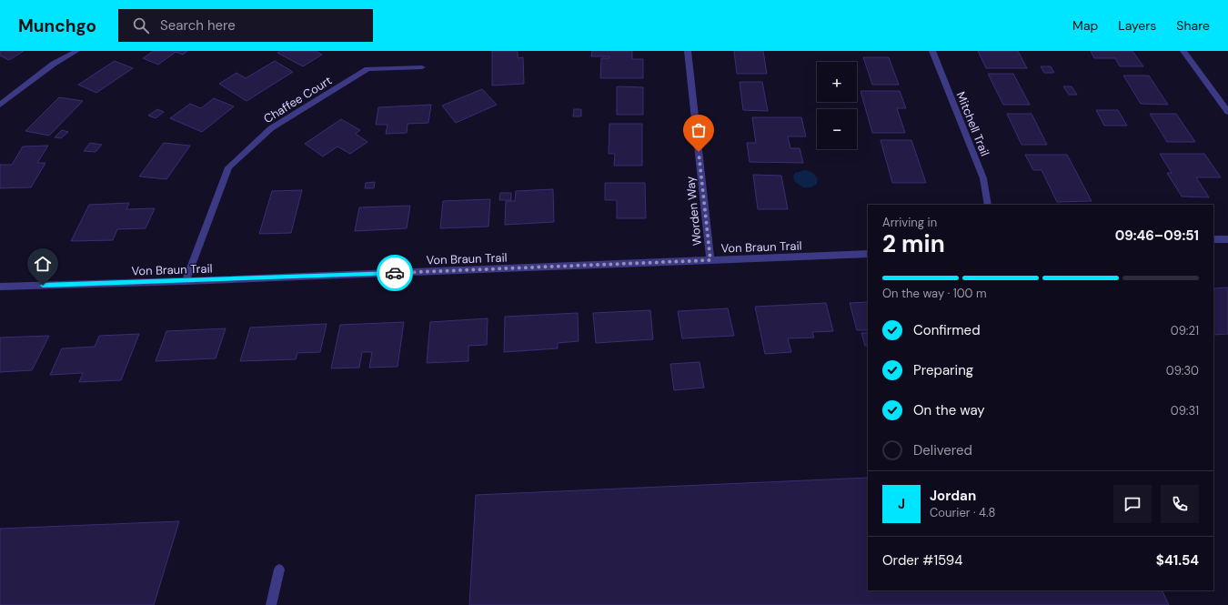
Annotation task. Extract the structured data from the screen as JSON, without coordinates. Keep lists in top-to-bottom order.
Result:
{
  "streets": {
    "street": [
      "Chaffee Court",
      "Mitchell Trail",
      "Worden Way",
      "Von Braun Trail"
    ]
  },
  "crossings": [
    ["Chaffee Court", "Von Braun Trail"],
    ["Worden Way", "Von Braun Trail"]
  ],
  "page": {
    "header": "Munchgo",
    "search": "Search here",
    "nav": ["Map", "Layers", "Share"],
    "map_buttons": ["+", "−"],
    "heading": ["2 min", "Arriving in", "09:46–09:51"],
    "panel": [
      "Jordan",
      "Courier · 4.8",
      "Order #1594",
      "$41.54"
    ],
    "bar": "On the way · 100 m",
    "list": [
      ["Confirmed", "09:21"],
      ["Preparing", "09:30"],
      ["On the way", "09:31"],
      "Delivered"
    ],
    "round": "J"
  }
}
